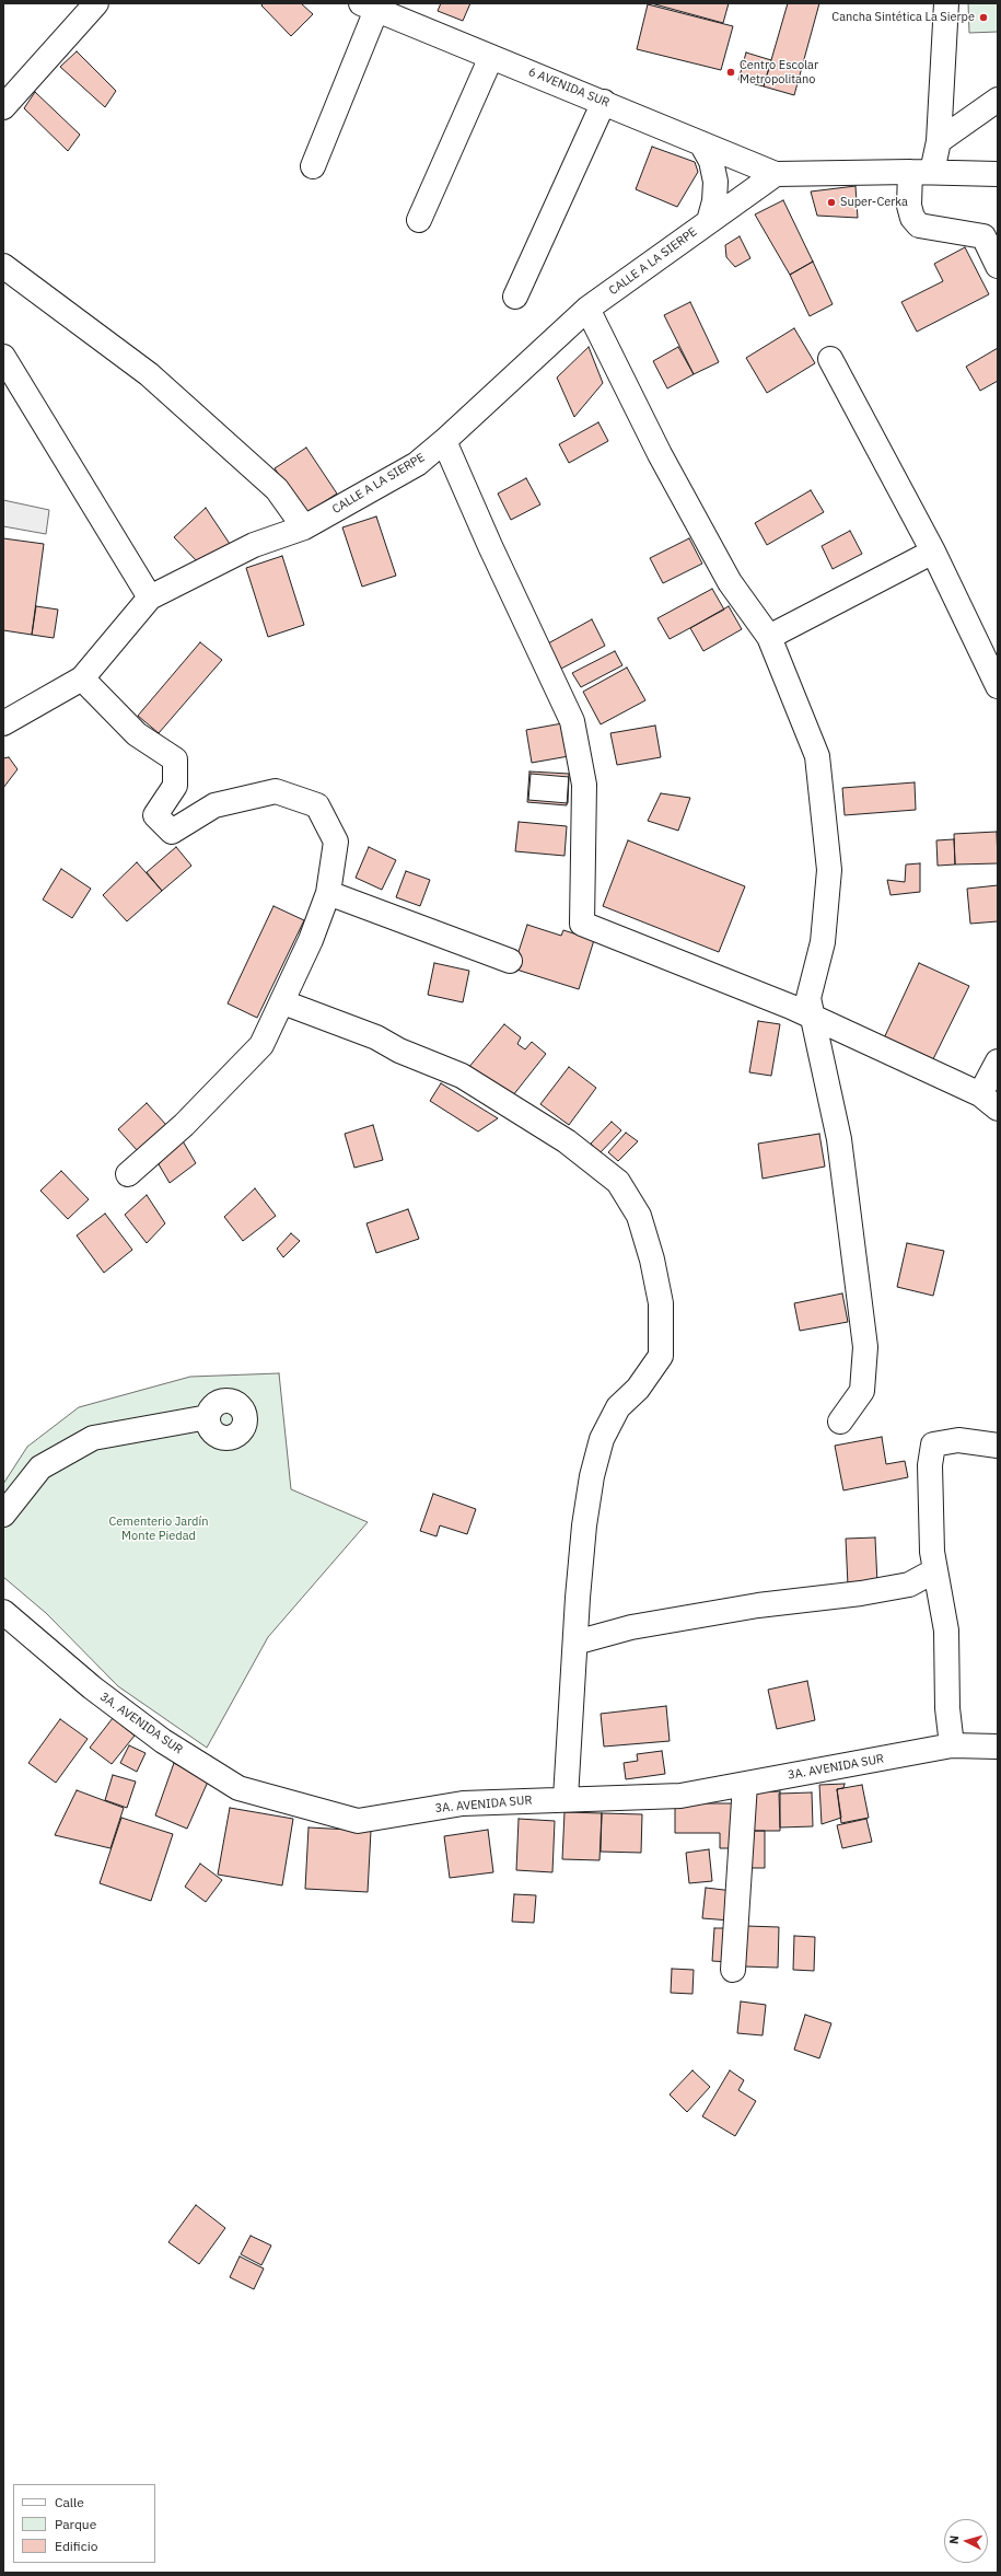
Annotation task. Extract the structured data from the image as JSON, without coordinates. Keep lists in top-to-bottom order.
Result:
{
  "streets": {
    "street": ["6 AVENIDA SUR", "CALLE A LA SIERPE", "3A. AVENIDA SUR"]
  },
  "crossings": [
    ["6 AVENIDA SUR", "CALLE A LA SIERPE"]
  ],
  "parks": ["Cementerio Jardín Monte Piedad"],
  "places": ["Cancha Sintética La Sierpe", "Centro Escolar Metropolitano", "Super-Cerka"],
  "legend": ["Calle", "Parque", "Edificio"],
  "north": "left"
}
